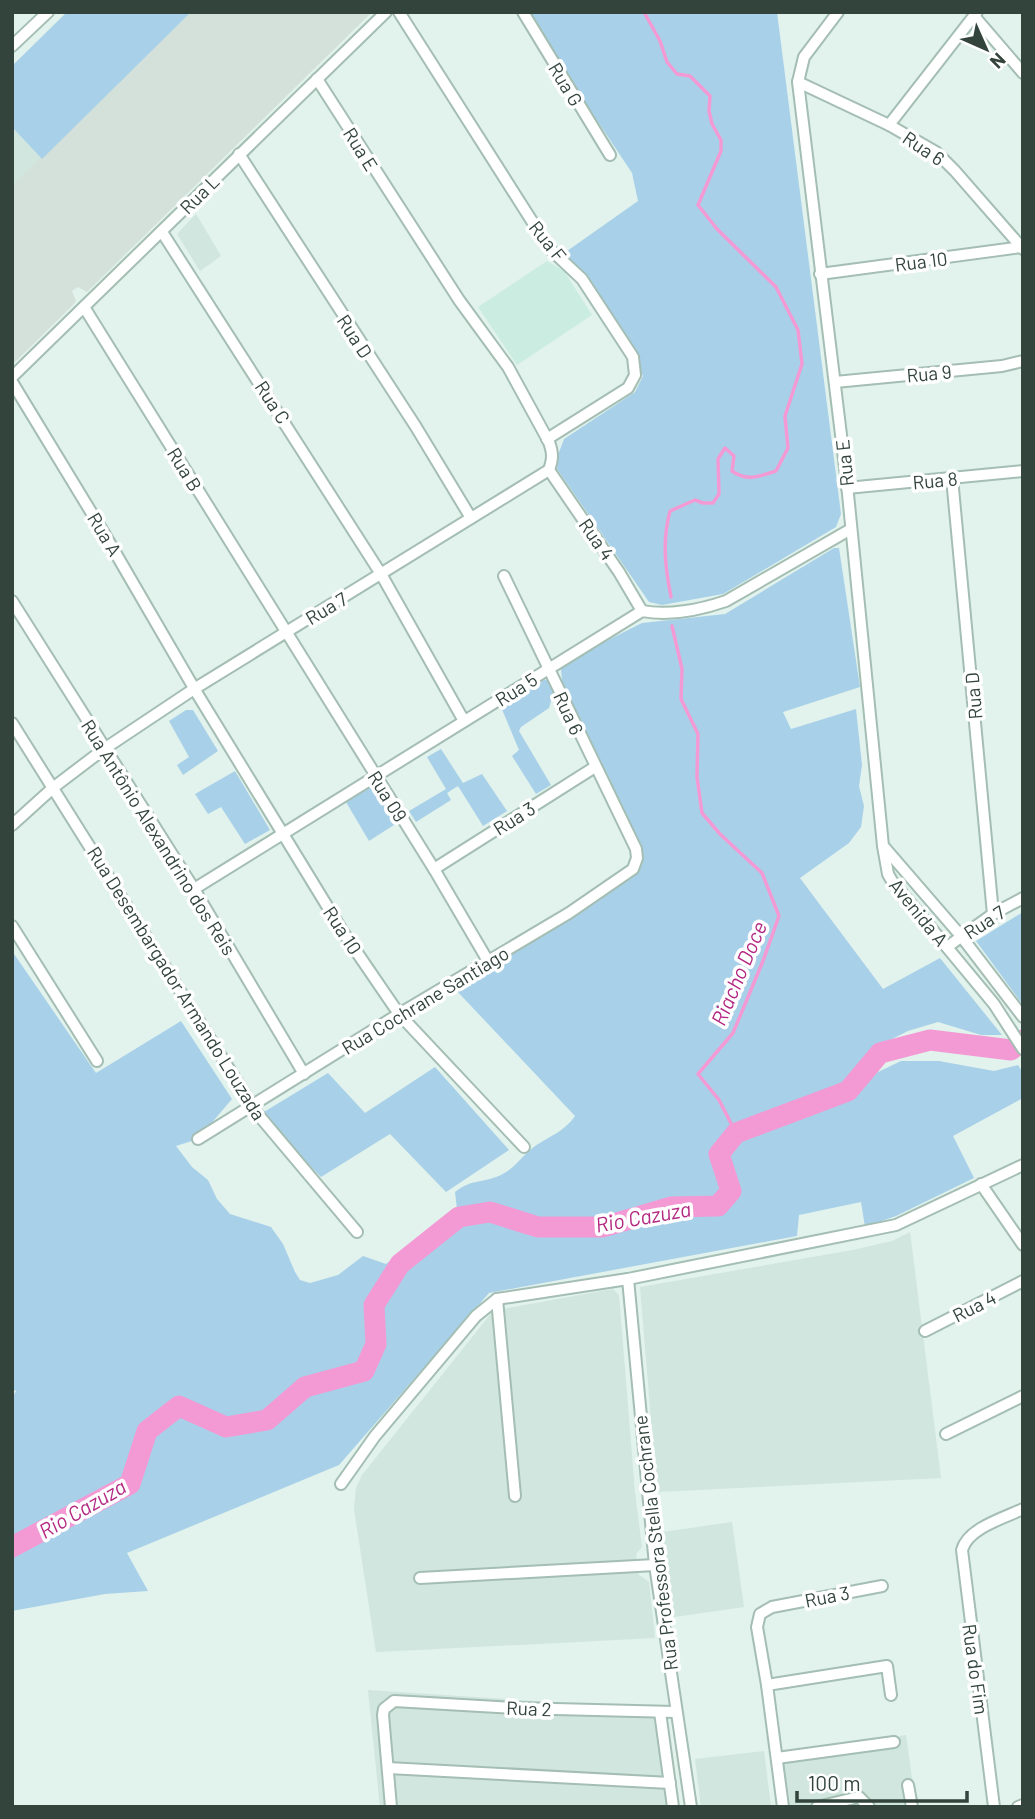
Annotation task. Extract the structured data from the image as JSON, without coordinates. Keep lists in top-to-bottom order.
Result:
{
  "streets": {
    "street": [
      "Rua G",
      "Rua 6",
      "Rua E",
      "Rua L",
      "Rua F",
      "Rua 10",
      "Rua D",
      "Rua 9",
      "Rua C",
      "Rua B",
      "Rua 8",
      "Rua A",
      "Rua 4",
      "Rua 7",
      "Rua 5",
      "Rua 09",
      "Rua 3",
      "Rua Antônio Alexandrino dos Reis",
      "Avenida A",
      "Rua Desembargador Armando Louzada",
      "Rua Cochrane Santiago",
      "Rua Professora Stella Cochrane",
      "Rua do Fim",
      "Rua 2"
    ]
  },
  "crossings": [
    ["Rua 6", "Rua E"],
    ["Rua 6", "Rua 10"],
    ["Rua 6", "Rua 5"],
    ["Rua 6", "Rua 3"],
    ["Rua 6", "Rua Cochrane Santiago"],
    ["Rua E", "Rua L"],
    ["Rua E", "Rua F"],
    ["Rua E", "Rua 10"],
    ["Rua E", "Rua 9"],
    ["Rua E", "Rua 8"],
    ["Rua E", "Rua 4"],
    ["Rua E", "Rua 7"],
    ["Rua E", "Avenida A"],
    ["Rua L", "Rua D"],
    ["Rua L", "Rua C"],
    ["Rua L", "Rua B"],
    ["Rua L", "Rua A"],
    ["Rua 10", "Rua A"],
    ["Rua 10", "Rua 7"],
    ["Rua 10", "Rua 5"],
    ["Rua 10", "Rua Cochrane Santiago"],
    ["Rua D", "Rua 8"],
    ["Rua D", "Rua 7"],
    ["Rua C", "Rua 7"],
    ["Rua B", "Rua 7"],
    ["Rua B", "Rua 09"],
    ["Rua A", "Rua 7"],
    ["Rua 4", "Rua 7"],
    ["Rua 4", "Rua 5"],
    ["Rua 7", "Rua 09"],
    ["Rua 7", "Rua Antônio Alexandrino dos Reis"],
    ["Rua 7", "Avenida A"],
    ["Rua 7", "Rua Desembargador Armando Louzada"],
    ["Rua 5", "Rua 09"],
    ["Rua 5", "Rua Antônio Alexandrino dos Reis"],
    ["Rua 09", "Rua 3"],
    ["Rua 09", "Rua Cochrane Santiago"],
    ["Rua Antônio Alexandrino dos Reis", "Rua Cochrane Santiago"],
    ["Rua Desembargador Armando Louzada", "Rua Cochrane Santiago"],
    ["Rua Professora Stella Cochrane", "Rua 2"]
  ],
  "water": ["Riacho Doce", "Rio Cazuza"],
  "scale_bar": "100 m",
  "north": "bottom right"
}
